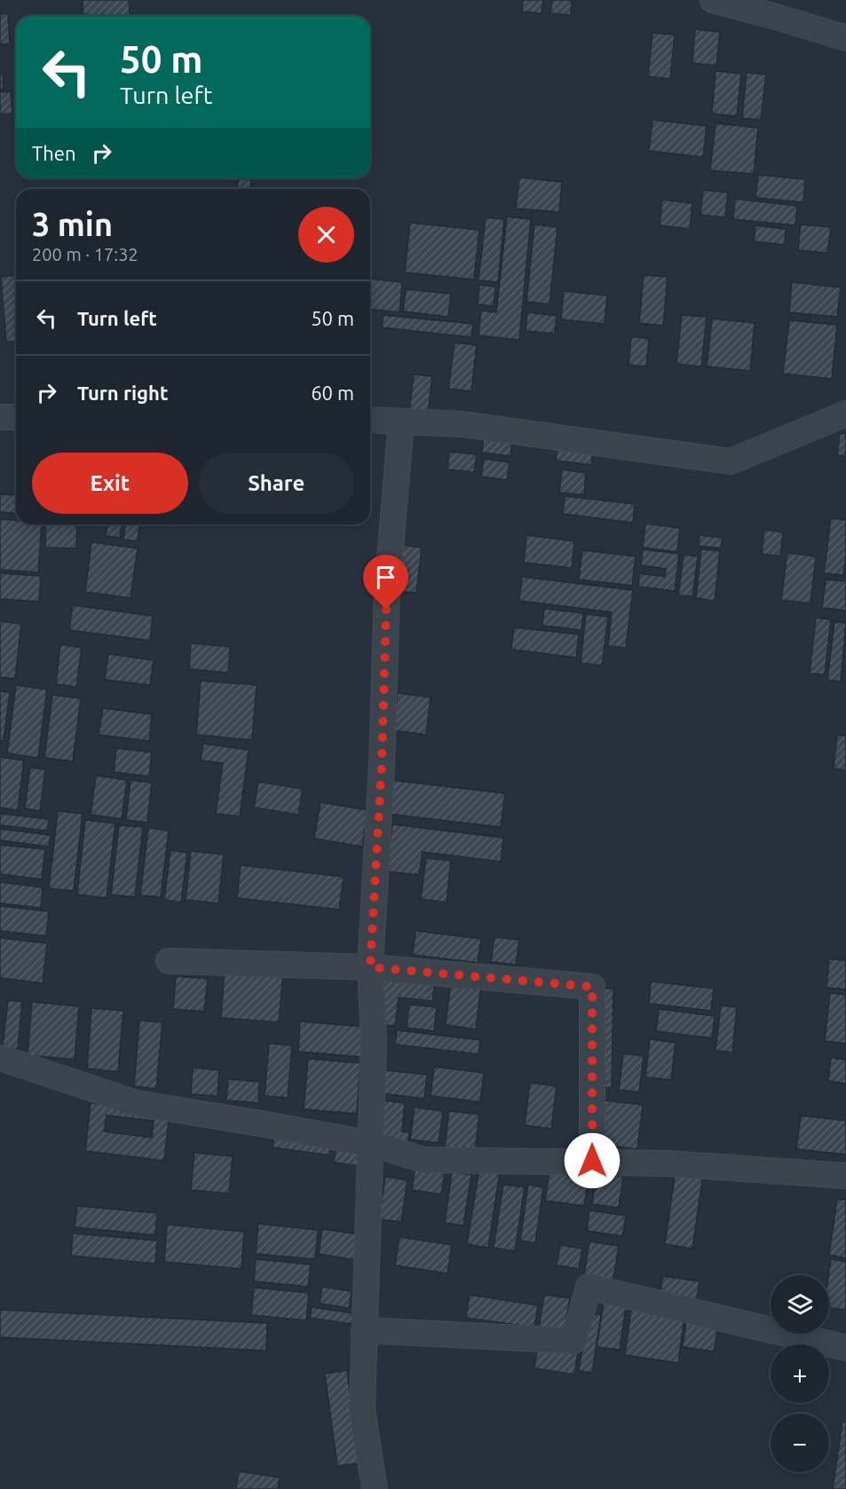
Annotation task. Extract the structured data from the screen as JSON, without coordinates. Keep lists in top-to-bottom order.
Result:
{
  "page": {
    "turn": ["50 m", "Turn left"],
    "then": "Then",
    "heading": ["3 min", "200 m · 17:32"],
    "list": [
      {
        "name": "Turn left",
        "value": "50 m"
      },
      {
        "name": "Turn right",
        "value": "60 m"
      }
    ],
    "buttons": ["Exit", "Share"],
    "map_buttons": ["+", "−"]
  }
}
